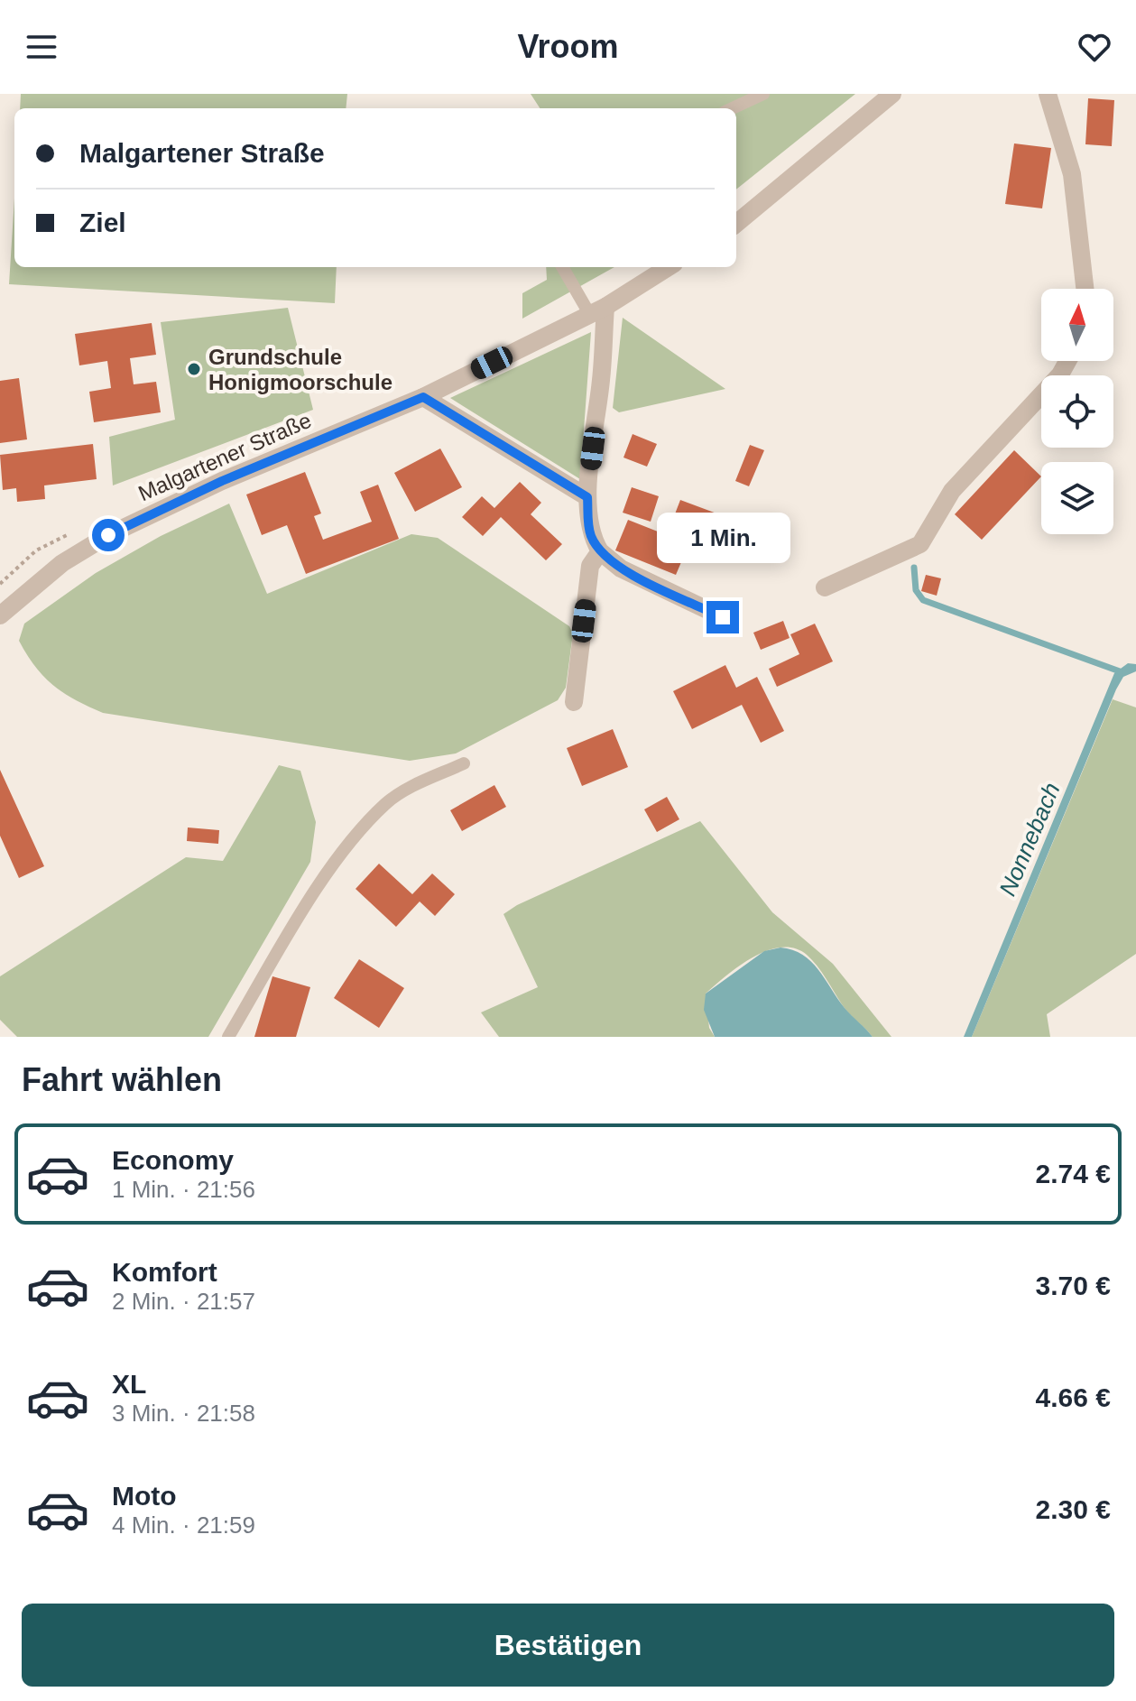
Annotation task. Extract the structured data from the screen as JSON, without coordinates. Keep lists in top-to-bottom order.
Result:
{
  "streets": {
    "street": ["Malgartener Straße"]
  },
  "water": ["Nonnebach"],
  "places": ["Grundschule Honigmoorschule"],
  "north": "top",
  "page": {
    "header": "Vroom",
    "banner": ["Malgartener Straße", "Ziel"],
    "bubble": "1 Min.",
    "heading": "Fahrt wählen",
    "list": [
      {
        "name": "Economy",
        "note": "1 Min. · 21:56",
        "value": "2.74 €"
      },
      {
        "name": "Komfort",
        "note": "2 Min. · 21:57",
        "value": "3.70 €"
      },
      {
        "name": "XL",
        "note": "3 Min. · 21:58",
        "value": "4.66 €"
      },
      {
        "name": "Moto",
        "note": "4 Min. · 21:59",
        "value": "2.30 €"
      }
    ],
    "buttons": "Bestätigen"
  }
}
